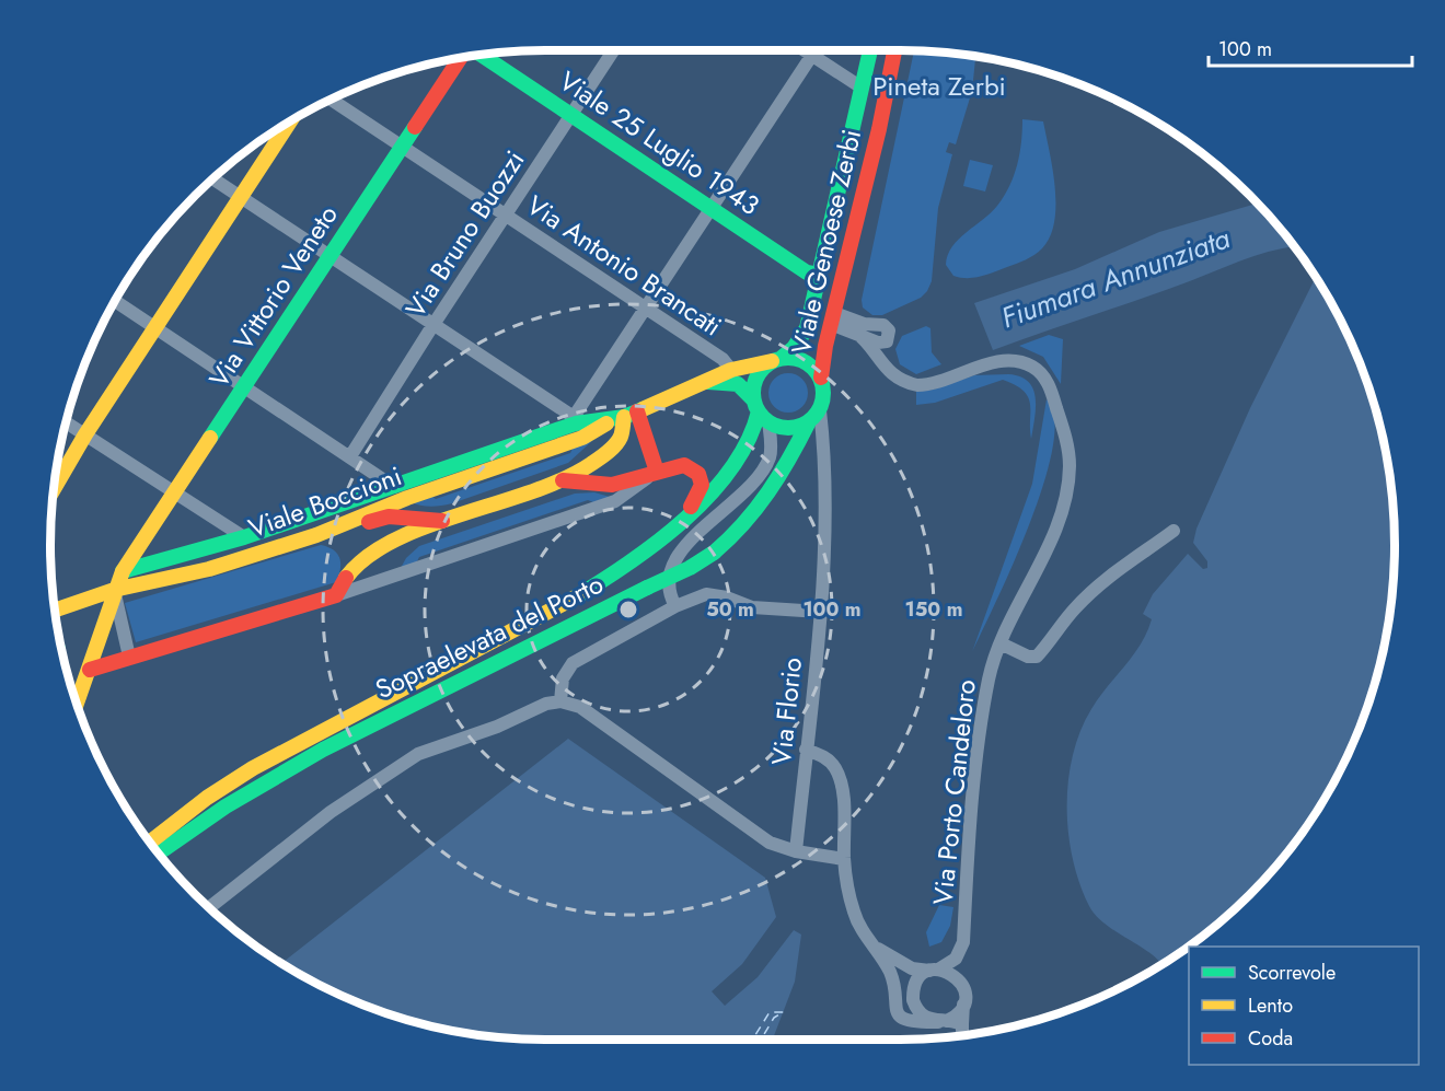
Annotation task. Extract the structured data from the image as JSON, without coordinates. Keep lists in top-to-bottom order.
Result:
{
  "streets": {
    "street": [
      "Viale 25 Luglio 1943",
      "Via Bruno Buozzi",
      "Viale Genoese Zerbi",
      "Via Antonio Brancati",
      "Via Vittorio Veneto",
      "Viale Boccioni",
      "Sopraelevata del Porto",
      "Via Florio",
      "Via Porto Candeloro"
    ]
  },
  "crossings": [
    ["Viale 25 Luglio 1943", "Via Bruno Buozzi"],
    ["Viale 25 Luglio 1943", "Viale Genoese Zerbi"],
    ["Via Bruno Buozzi", "Via Antonio Brancati"],
    ["Viale Genoese Zerbi", "Viale Boccioni"],
    ["Viale Genoese Zerbi", "Sopraelevata del Porto"],
    ["Viale Genoese Zerbi", "Via Florio"],
    ["Via Antonio Brancati", "Via Vittorio Veneto"],
    ["Via Antonio Brancati", "Viale Boccioni"],
    ["Via Vittorio Veneto", "Viale Boccioni"],
    ["Viale Boccioni", "Sopraelevata del Porto"],
    ["Viale Boccioni", "Via Florio"],
    ["Sopraelevata del Porto", "Via Florio"]
  ],
  "water": ["Fiumara Annunziata"],
  "parks": ["Pineta Zerbi"],
  "legend": ["Scorrevole", "Lento", "Coda"],
  "scale_bar": "100 m",
  "rings": ["50 m", "100 m", "150 m"]
}
